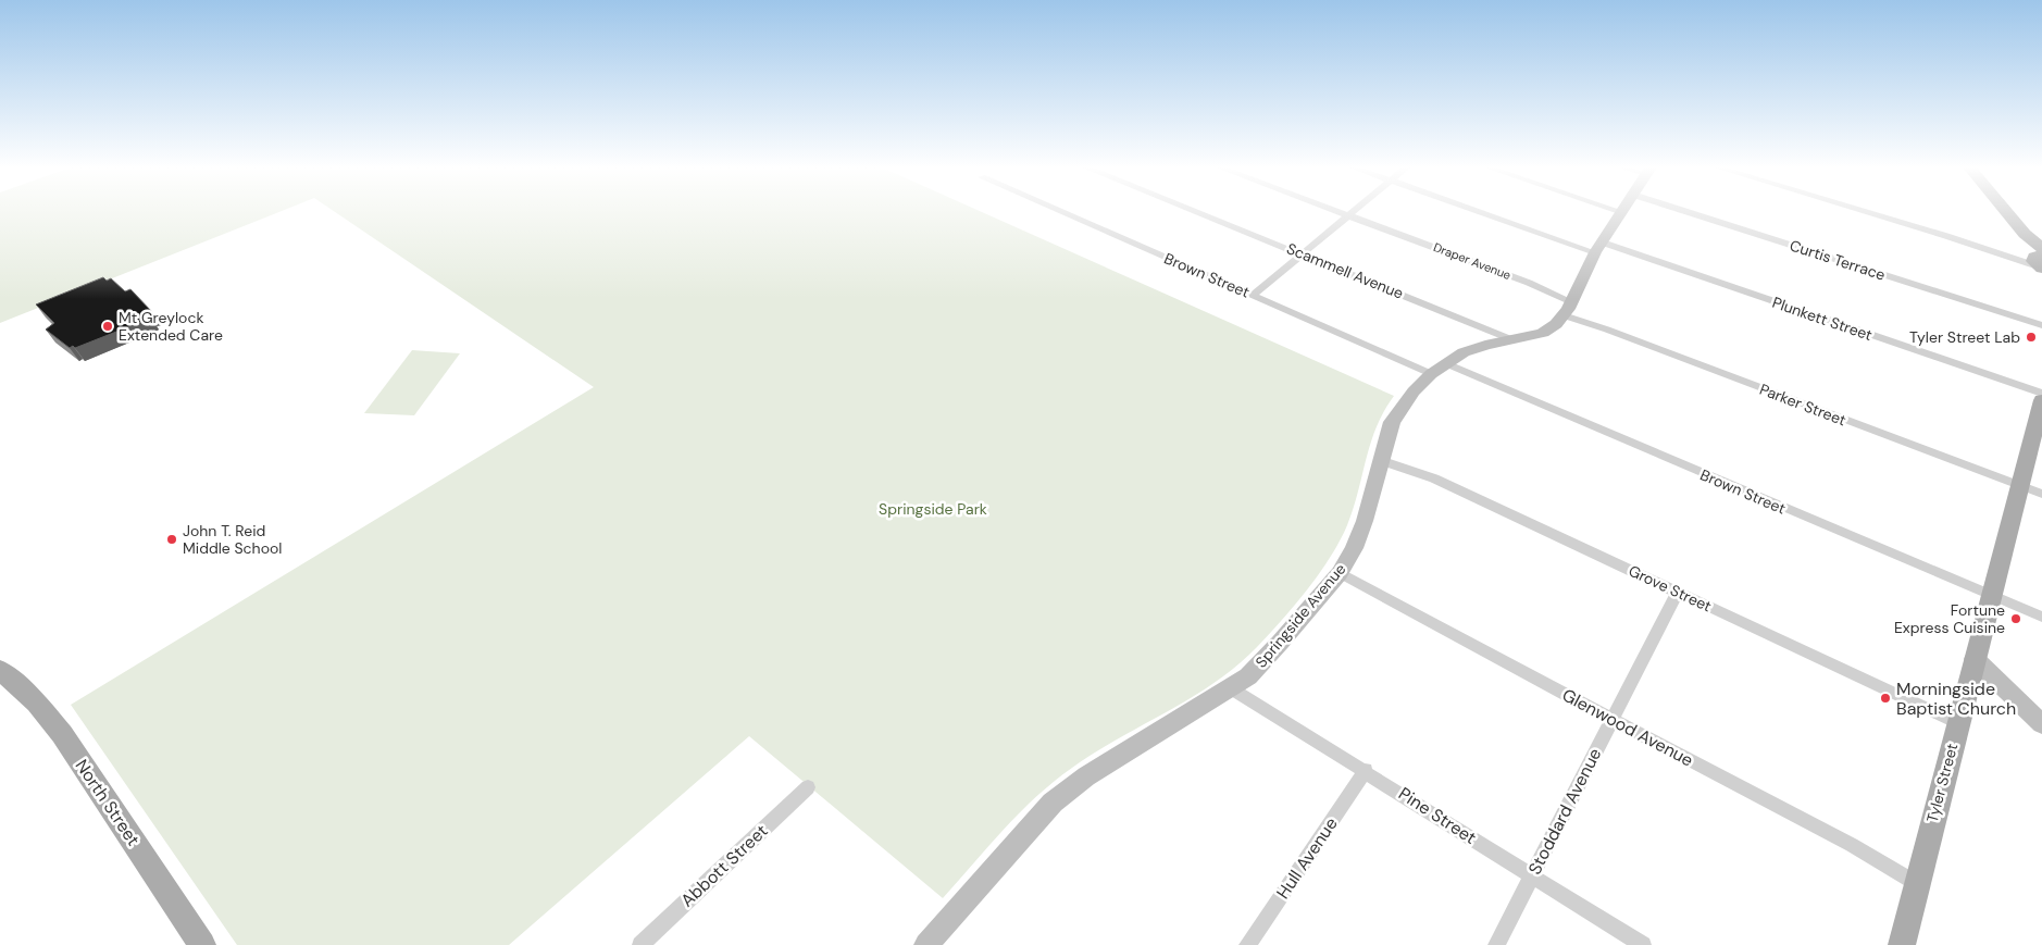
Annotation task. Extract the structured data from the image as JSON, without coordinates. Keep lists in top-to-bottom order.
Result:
{
  "streets": {
    "main road": ["Tyler Street", "North Street"],
    "street": [
      "Curtis Terrace",
      "Draper Avenue",
      "Scammell Avenue",
      "Brown Street",
      "Plunkett Street",
      "Parker Street",
      "Grove Street",
      "Springside Avenue",
      "Glenwood Avenue",
      "Stoddard Avenue",
      "Pine Street",
      "Hull Avenue",
      "Abbott Street"
    ]
  },
  "crossings": [
    ["Draper Avenue", "Parker Street"],
    ["Draper Avenue", "Springside Avenue"],
    ["Scammell Avenue", "Springside Avenue"],
    ["Brown Street", "Springside Avenue"],
    ["Brown Street", "Tyler Street"],
    ["Plunkett Street", "Springside Avenue"],
    ["Parker Street", "Springside Avenue"],
    ["Parker Street", "Tyler Street"],
    ["Grove Street", "Springside Avenue"],
    ["Grove Street", "Tyler Street"],
    ["Grove Street", "Stoddard Avenue"],
    ["Springside Avenue", "Glenwood Avenue"],
    ["Springside Avenue", "Pine Street"],
    ["Glenwood Avenue", "Tyler Street"],
    ["Glenwood Avenue", "Stoddard Avenue"],
    ["Stoddard Avenue", "Pine Street"],
    ["Pine Street", "Hull Avenue"]
  ],
  "parks": ["Springside Park"],
  "places": [
    "Mt Greylock Extended Care",
    "Tyler Street Lab",
    "John T. Reid Middle School",
    "Fortune Express Cuisine",
    "Morningside Baptist Church"
  ]
}
